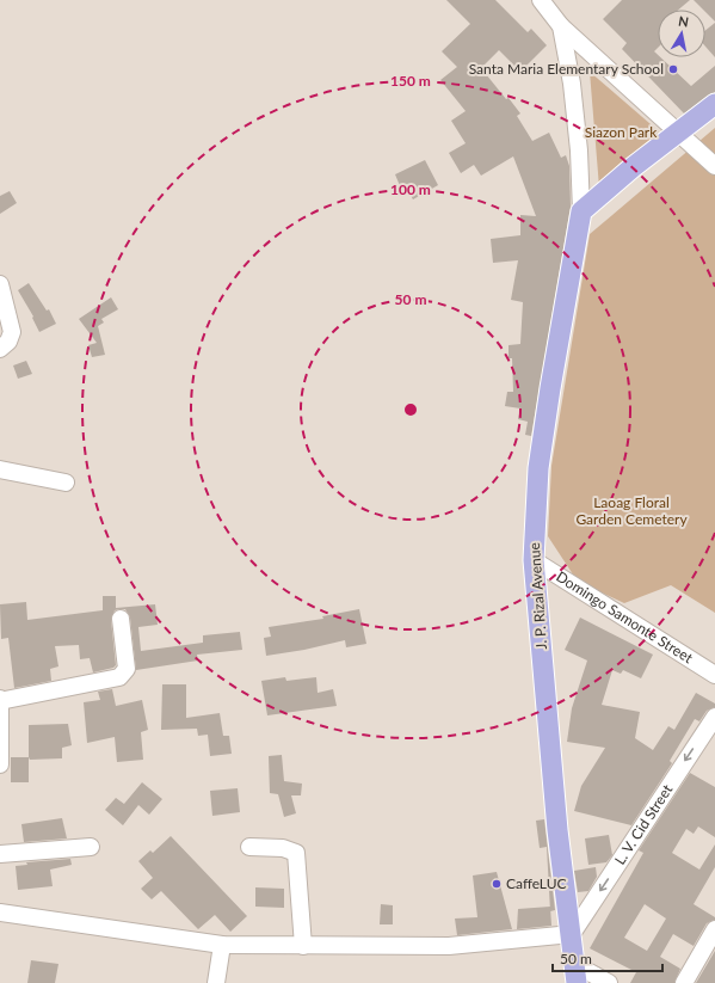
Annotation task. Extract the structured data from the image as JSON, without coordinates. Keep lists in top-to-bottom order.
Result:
{
  "streets": {
    "main road": ["J. P. Rizal Avenue"],
    "street": ["Domingo Samonte Street", "L. V. Cid Street"]
  },
  "crossings": [
    ["J. P. Rizal Avenue", "Domingo Samonte Street"],
    ["J. P. Rizal Avenue", "L. V. Cid Street"]
  ],
  "one_way": ["L. V. Cid Street"],
  "parks": ["Siazon Park", "Laoag Floral Garden Cemetery"],
  "places": ["Santa Maria Elementary School", "CaffeLUC"],
  "scale_bar": "50 m",
  "north": "top",
  "rings": ["150 m", "100 m", "50 m"]
}
